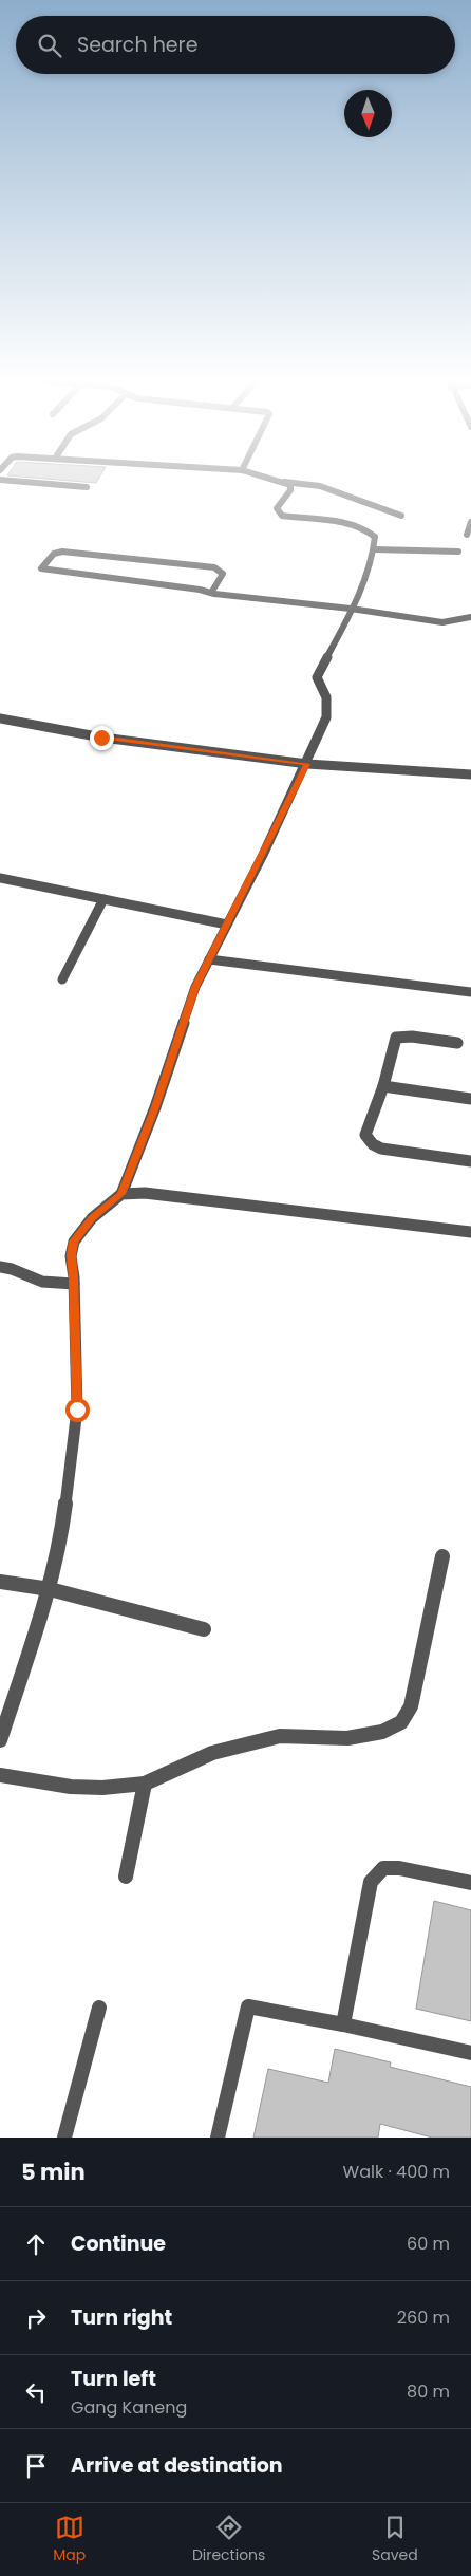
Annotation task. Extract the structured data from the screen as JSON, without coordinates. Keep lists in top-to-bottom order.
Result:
{
  "north": "bottom",
  "page": {
    "search": "Search here",
    "heading": ["5 min", "Walk · 400 m"],
    "list": [
      ["Continue", "60 m"],
      ["Turn right", "260 m"],
      ["Turn left", "Gang Kaneng", "80 m"],
      "Arrive at destination"
    ],
    "nav": ["Map", "Directions", "Saved"]
  }
}
